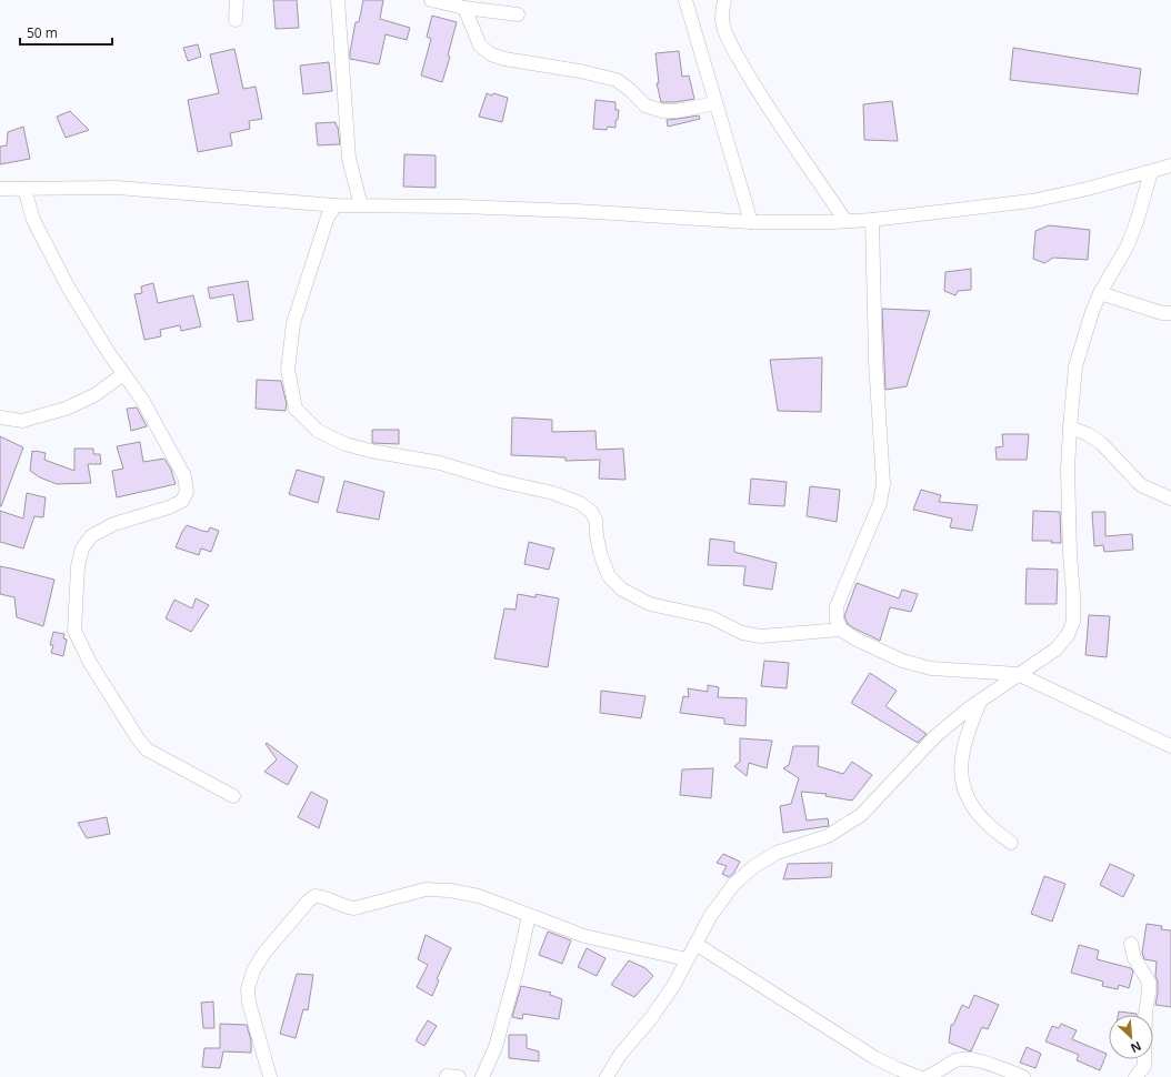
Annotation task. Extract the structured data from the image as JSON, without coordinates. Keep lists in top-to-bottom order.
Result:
{
  "scale_bar": "50 m",
  "north": "bottom right"
}
